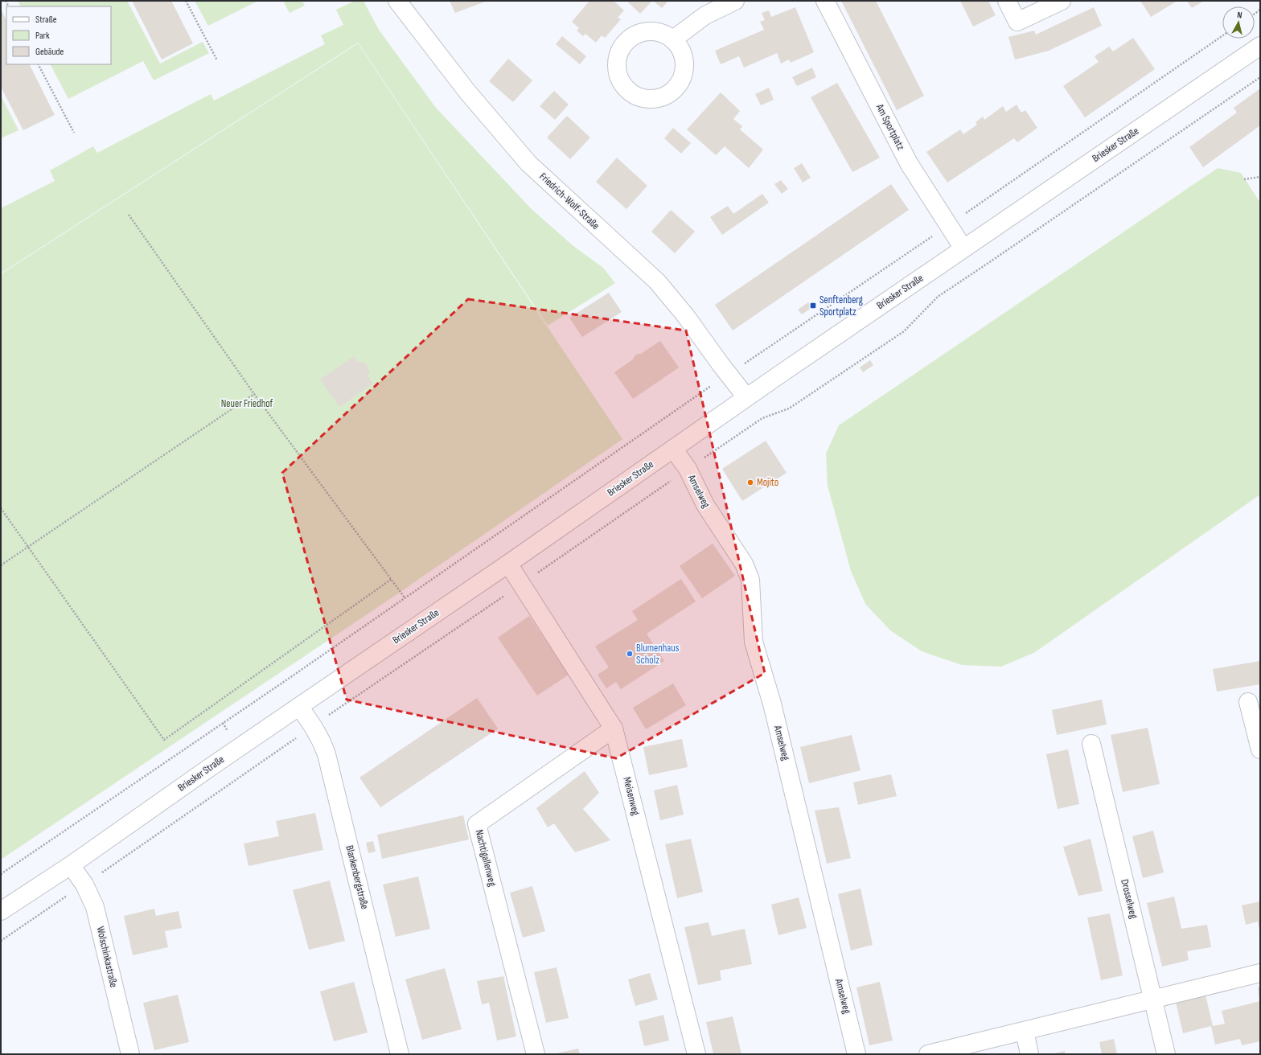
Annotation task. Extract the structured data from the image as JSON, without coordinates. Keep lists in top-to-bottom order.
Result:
{
  "streets": {
    "street": [
      "Am Sportplatz",
      "Briesker Straße",
      "Friedrich-Wolf-Straße",
      "Amselweg",
      "Meisenweg",
      "Nachtigallenweg",
      "Blankenbergstraße",
      "Drosselweg",
      "Wolschinkastraße"
    ]
  },
  "crossings": [
    ["Am Sportplatz", "Briesker Straße"],
    ["Briesker Straße", "Friedrich-Wolf-Straße"],
    ["Briesker Straße", "Amselweg"],
    ["Briesker Straße", "Meisenweg"],
    ["Briesker Straße", "Blankenbergstraße"],
    ["Briesker Straße", "Wolschinkastraße"],
    ["Meisenweg", "Nachtigallenweg"]
  ],
  "parks": ["Neuer Friedhof"],
  "places": {
    "transit": ["Senftenberg Sportplatz"],
    "other": ["Mojito", "Blumenhaus Scholz"]
  },
  "legend": ["Straße", "Park", "Gebäude"],
  "north": "top"
}
